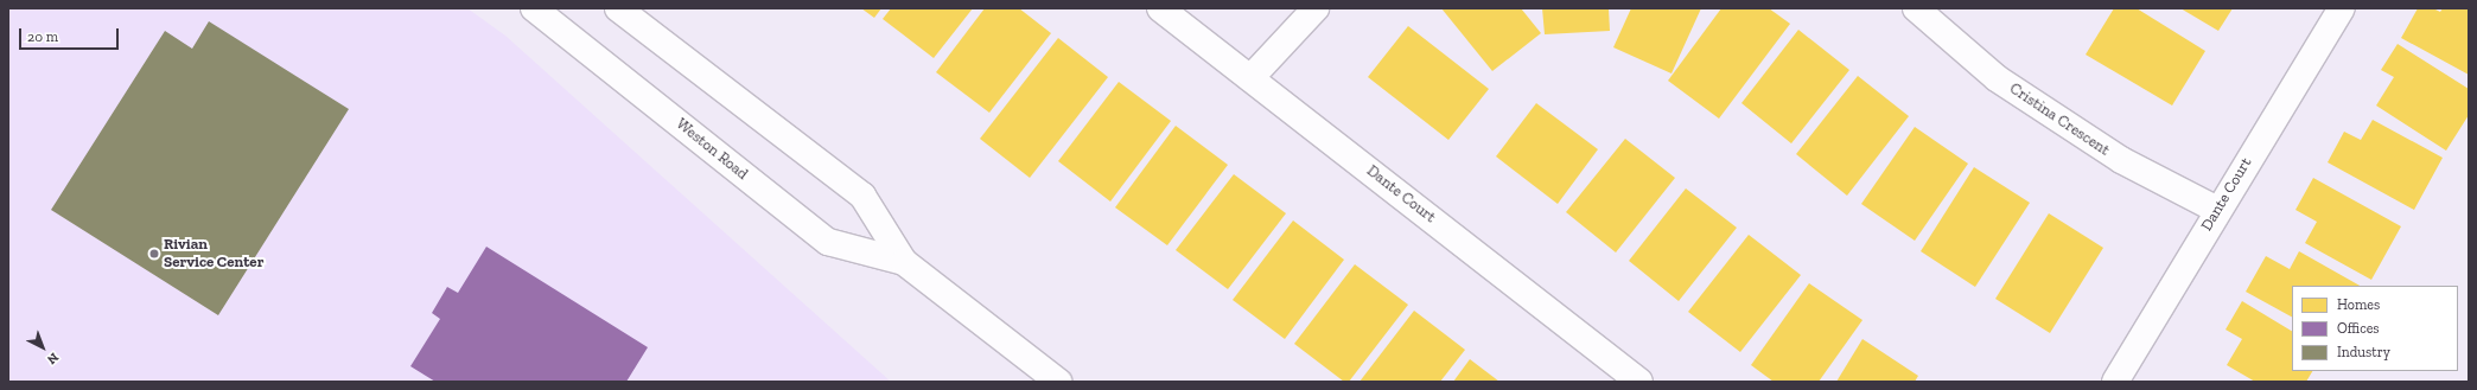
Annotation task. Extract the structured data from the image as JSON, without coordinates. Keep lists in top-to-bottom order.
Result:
{
  "streets": {
    "street": ["Cristina Crescent", "Weston Road", "Dante Court"]
  },
  "crossings": [
    ["Cristina Crescent", "Dante Court"]
  ],
  "places": ["Rivian Service Center"],
  "legend": ["Homes", "Offices", "Industry"],
  "scale_bar": "20 m",
  "north": "bottom right"
}
